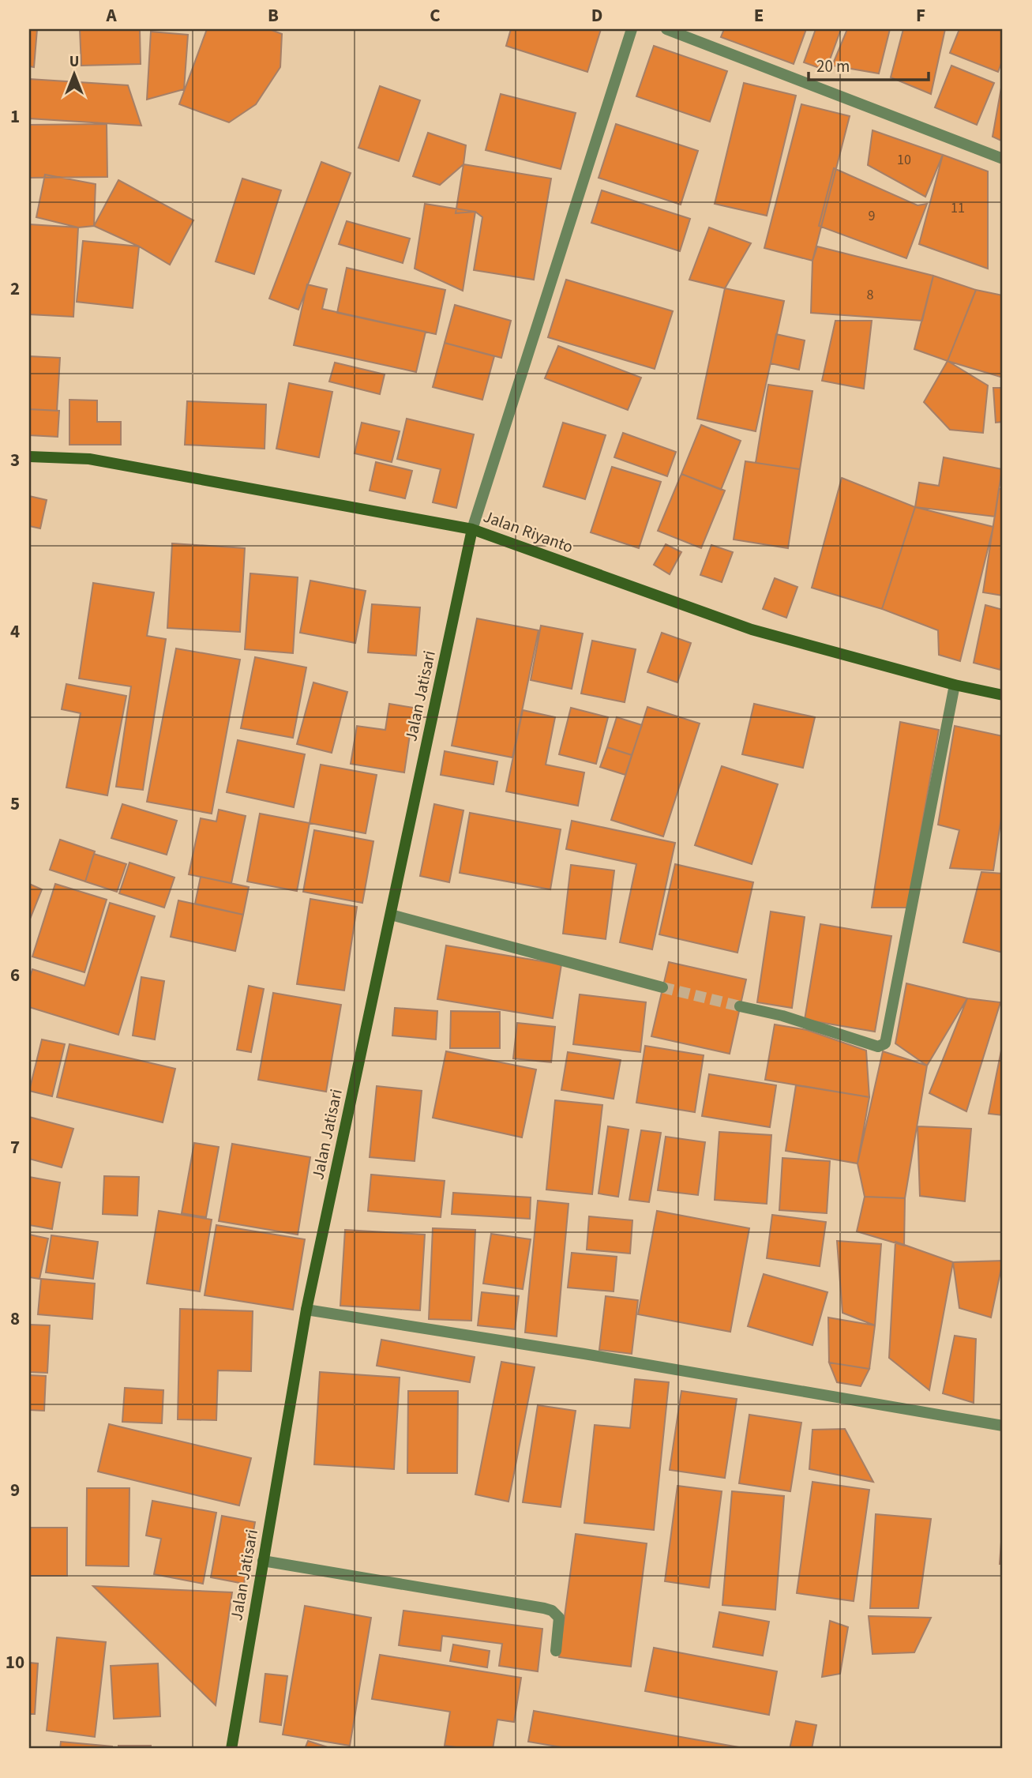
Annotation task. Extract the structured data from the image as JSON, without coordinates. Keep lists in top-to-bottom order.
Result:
{
  "streets": {
    "street": ["Jalan Riyanto", "Jalan Jatisari"]
  },
  "crossings": [
    ["Jalan Riyanto", "Jalan Jatisari"]
  ],
  "house_numbers": [
    "10",
    "11",
    "9",
    "8"
  ],
  "scale_bar": "20 m",
  "north": "top",
  "grid": {
    "columns": [
      "A",
      "B",
      "C",
      "D",
      "E",
      "F"
    ],
    "rows": [
      "1",
      "2",
      "3",
      "4",
      "5",
      "6",
      "7",
      "8",
      "9",
      "10"
    ]
  }
}
